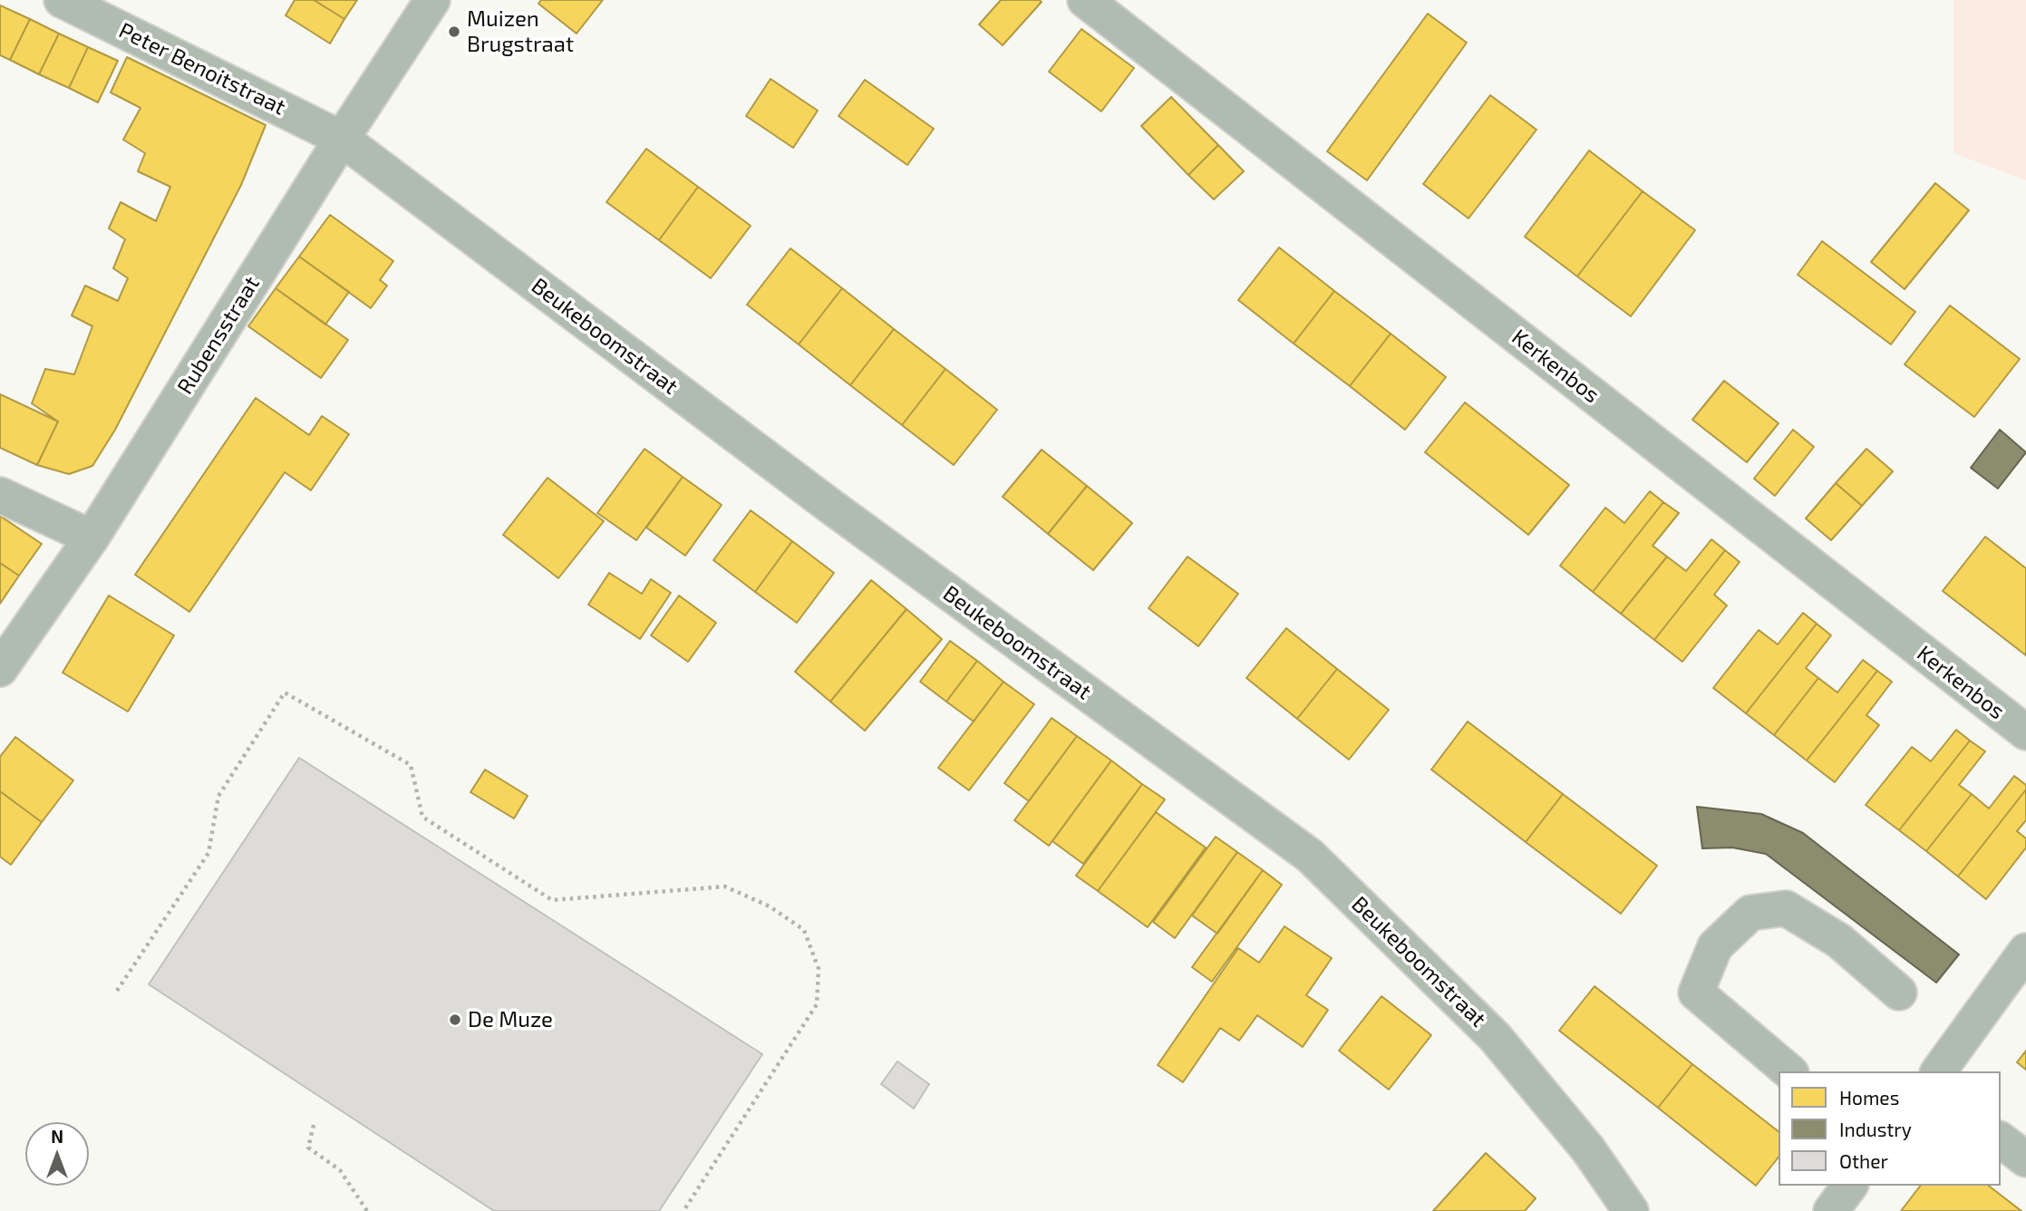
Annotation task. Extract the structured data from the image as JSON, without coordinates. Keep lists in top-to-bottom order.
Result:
{
  "streets": {
    "street": [
      "Peter Benoitstraat",
      "Rubensstraat",
      "Beukeboomstraat",
      "Kerkenbos"
    ]
  },
  "crossings": [
    ["Peter Benoitstraat", "Rubensstraat"],
    ["Peter Benoitstraat", "Beukeboomstraat"],
    ["Rubensstraat", "Beukeboomstraat"]
  ],
  "places": ["Muizen Brugstraat", "De Muze"],
  "legend": ["Homes", "Industry", "Other"],
  "north": "top"
}
